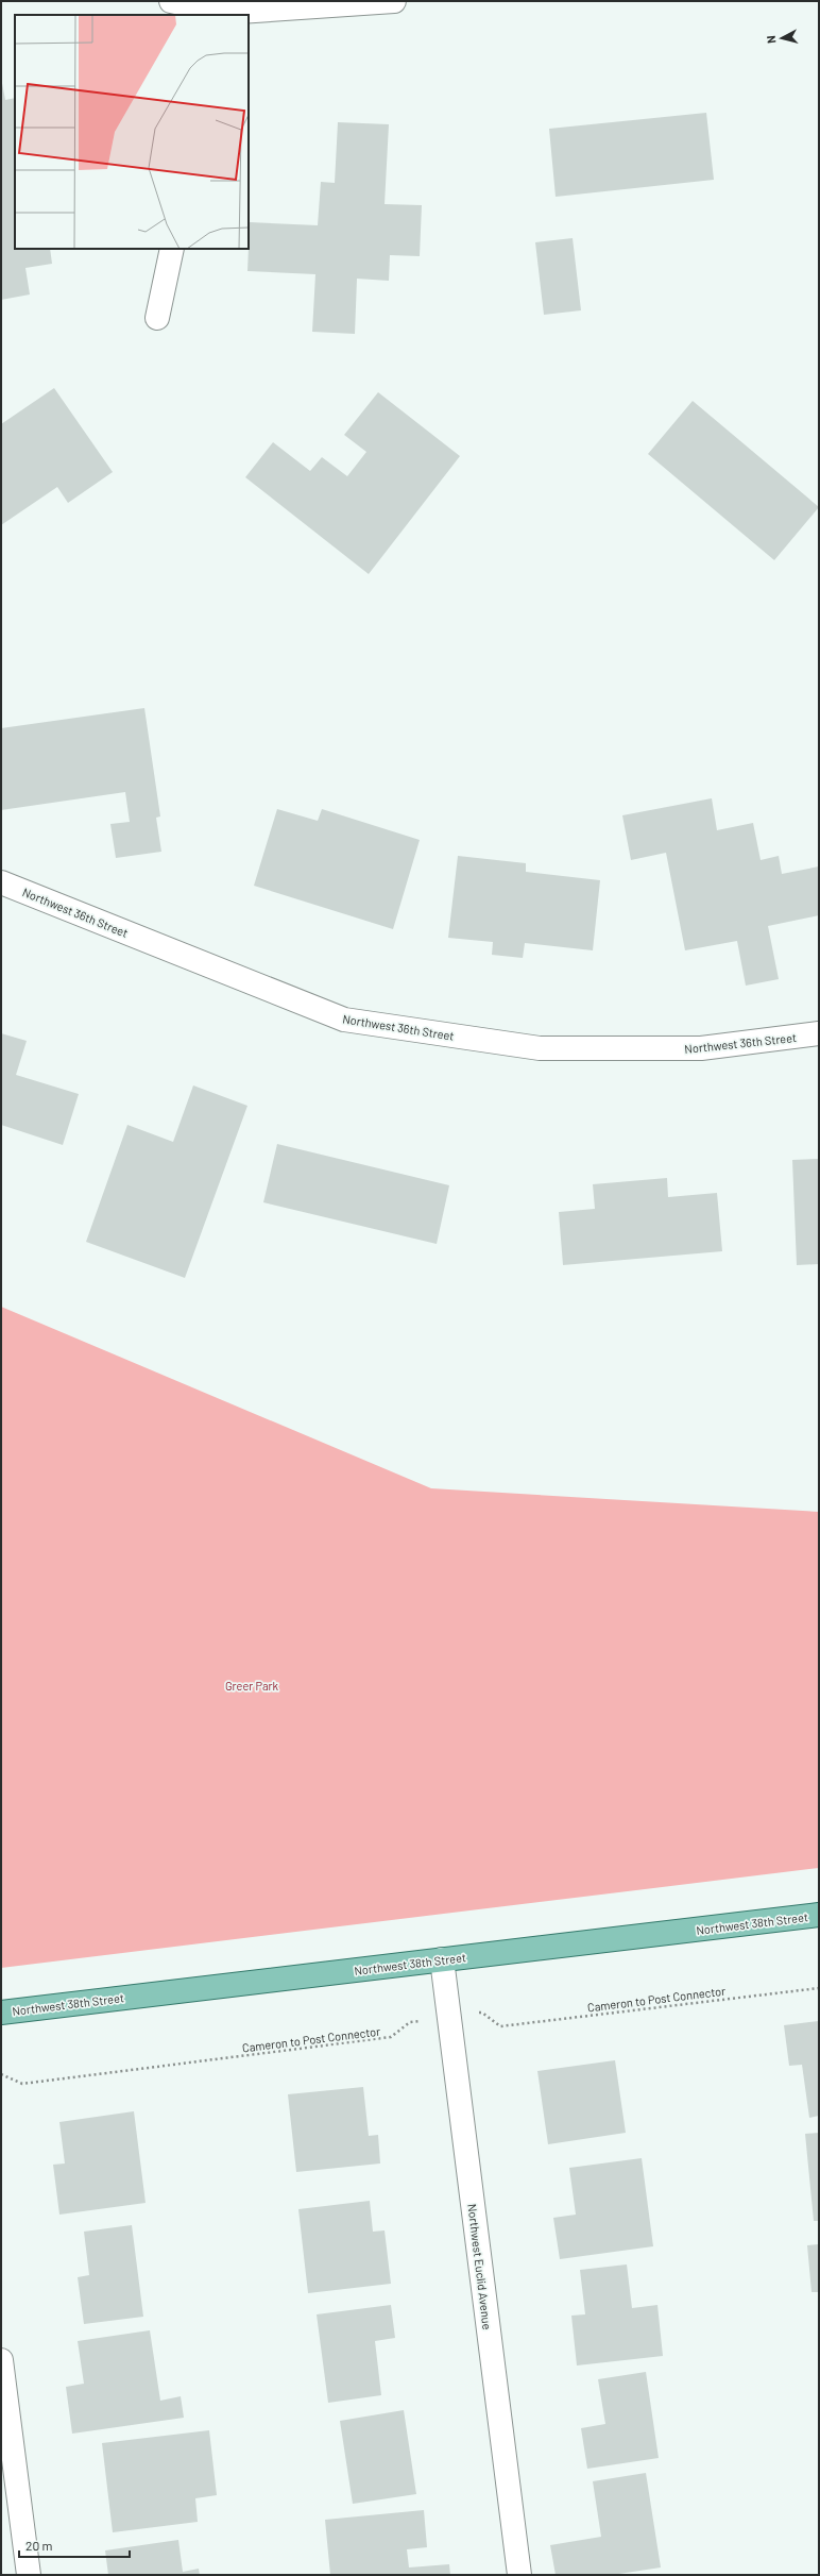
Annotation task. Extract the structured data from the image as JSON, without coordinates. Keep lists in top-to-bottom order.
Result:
{
  "streets": {
    "main road": ["Northwest 38th Street"],
    "street": ["Northwest 36th Street", "Northwest Euclid Avenue"],
    "path": ["Cameron to Post Connector"]
  },
  "crossings": [
    ["Northwest 38th Street", "Northwest Euclid Avenue"],
    ["Cameron to Post Connector", "Northwest Euclid Avenue"]
  ],
  "parks": ["Greer Park"],
  "scale_bar": "20 m",
  "north": "left"
}
